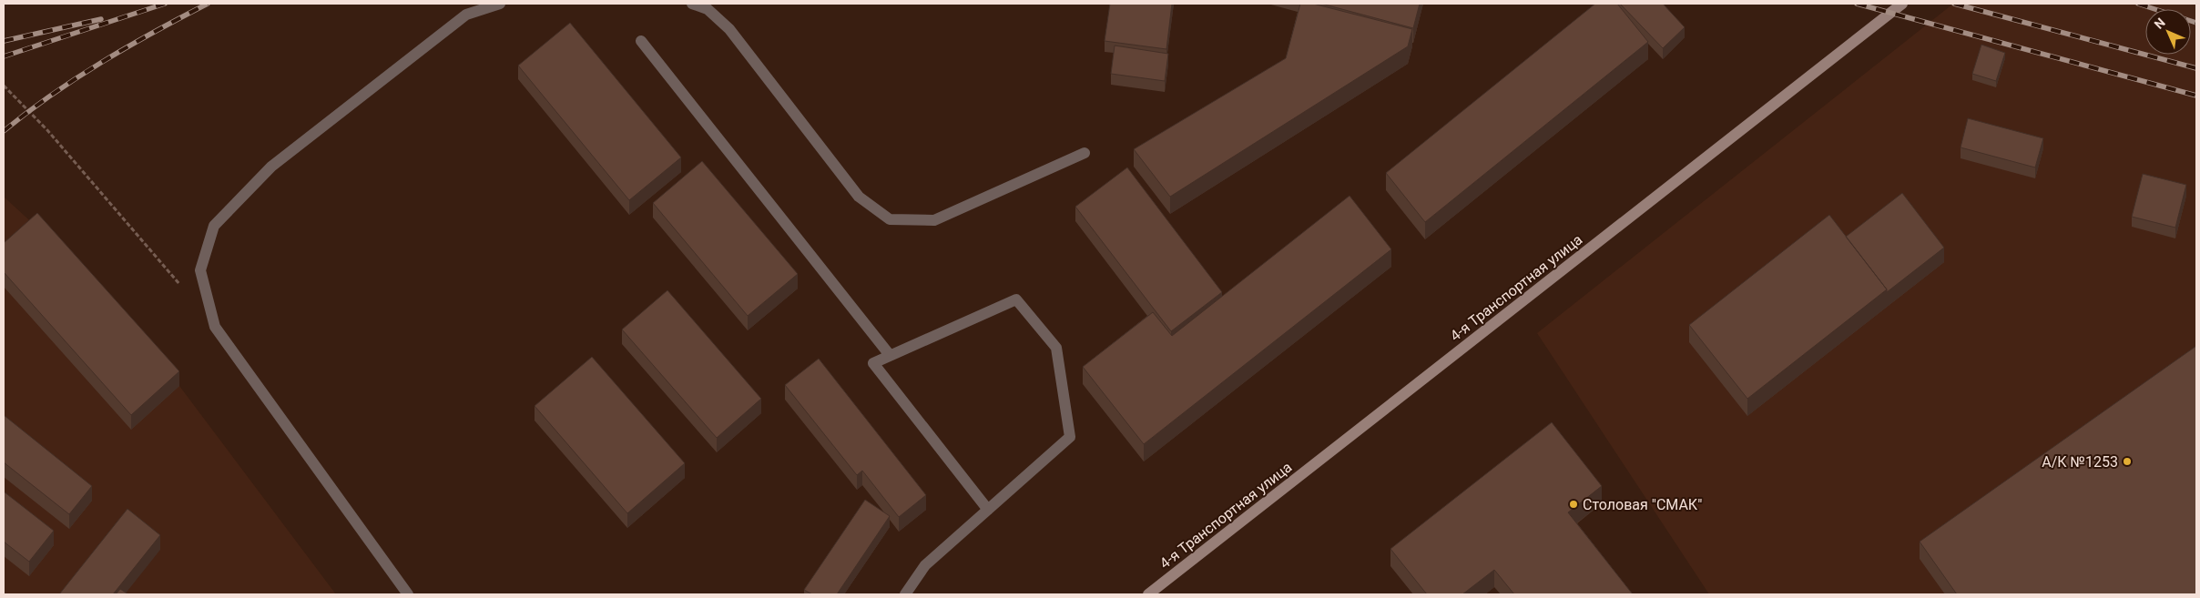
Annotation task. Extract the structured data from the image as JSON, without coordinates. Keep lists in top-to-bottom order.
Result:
{
  "streets": {
    "main road": ["4-я Транспортная улица"]
  },
  "places": ["А/К №1253", "Столовая \"СМАК\""],
  "north": "top left"
}
